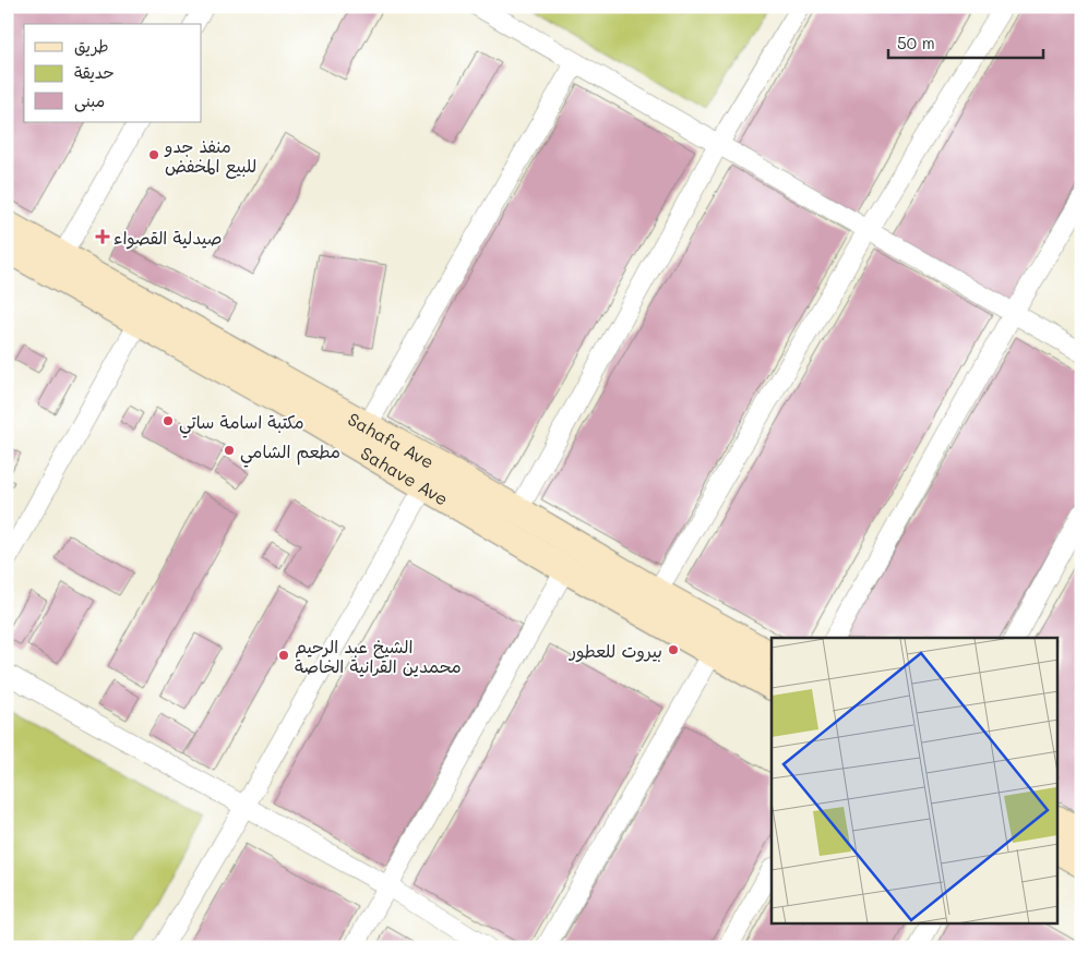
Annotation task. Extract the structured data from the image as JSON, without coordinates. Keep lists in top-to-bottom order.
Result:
{
  "streets": {
    "main road": ["Sahafa Ave", "Sahave Ave"]
  },
  "crossings": [
    ["Sahafa Ave", "Sahave Ave"]
  ],
  "places": {
    "other": [
      "منفذ جدو للبيع المخفض",
      "مكتبة اسامة ساتي",
      "مطعم الشامي",
      "بيروت للعطور",
      "الشيخ عبد الرحيم محمدين القرانية الخاصة"
    ],
    "health": ["صيدلية القصواء"]
  },
  "legend": ["طريق", "حديقة", "مبنى"],
  "scale_bar": "50 m"
}
